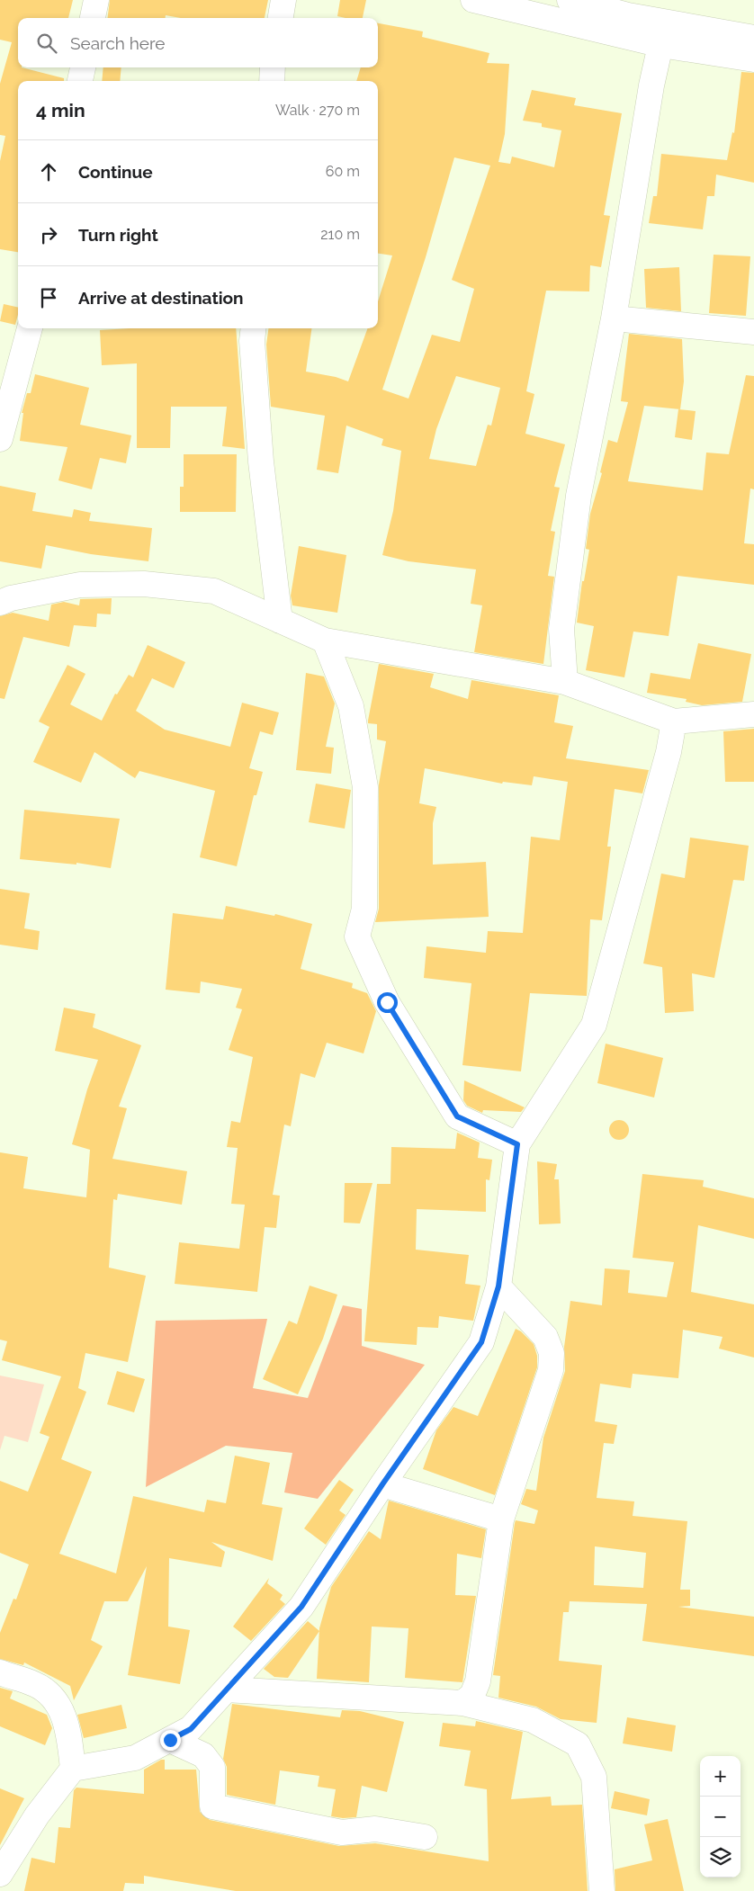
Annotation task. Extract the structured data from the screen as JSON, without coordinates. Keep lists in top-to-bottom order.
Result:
{
  "page": {
    "search": "Search here",
    "heading": ["4 min", "Walk · 270 m"],
    "list": [
      ["Continue", "60 m"],
      ["Turn right", "210 m"],
      "Arrive at destination"
    ],
    "map_buttons": ["+", "−"]
  }
}
